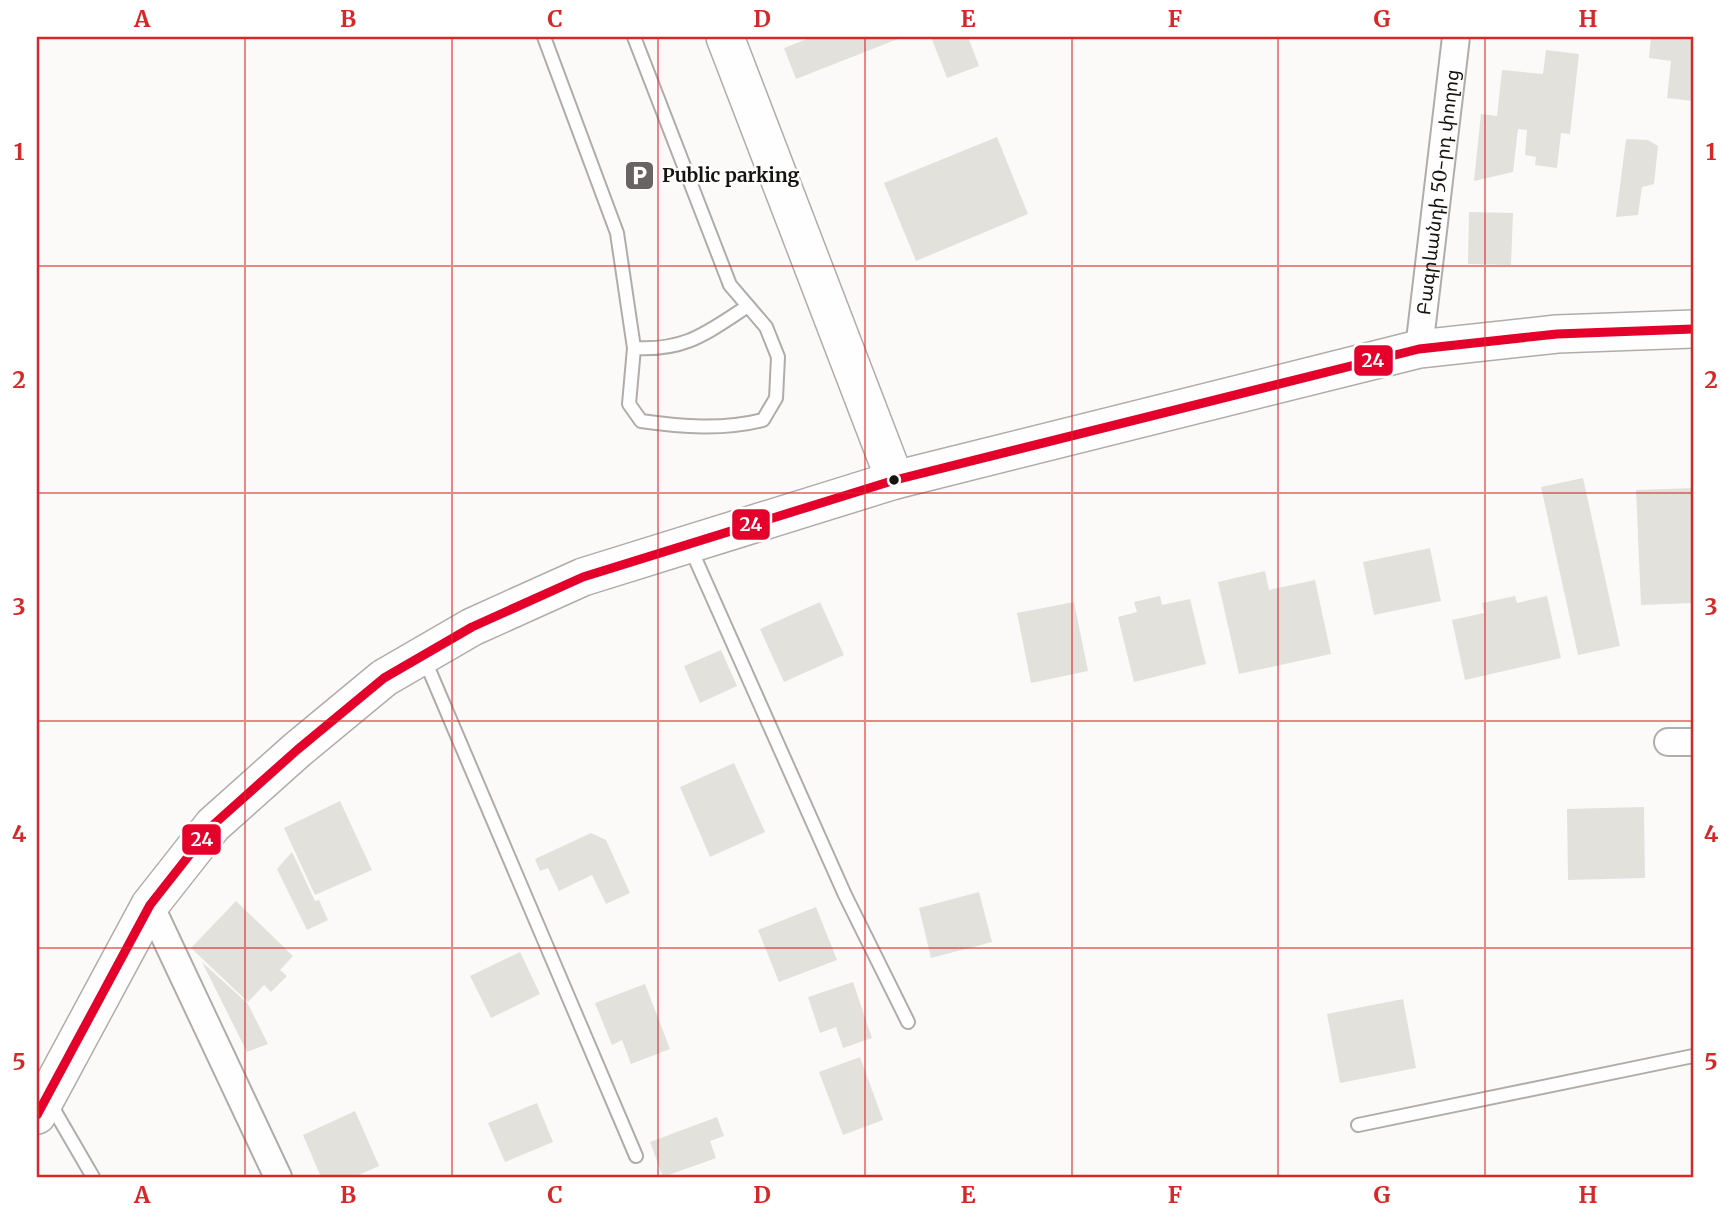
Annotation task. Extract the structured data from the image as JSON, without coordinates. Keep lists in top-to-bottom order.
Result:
{
  "streets": {
    "street": ["Բագրևանդի 50-րդ փողոց"]
  },
  "places": {
    "parking": ["Public parking"]
  },
  "lines": ["transit line 24"],
  "grid": {
    "columns": [
      "A",
      "B",
      "C",
      "D",
      "E",
      "F",
      "G",
      "H"
    ],
    "rows": [
      "1",
      "2",
      "3",
      "4",
      "5"
    ]
  }
}
